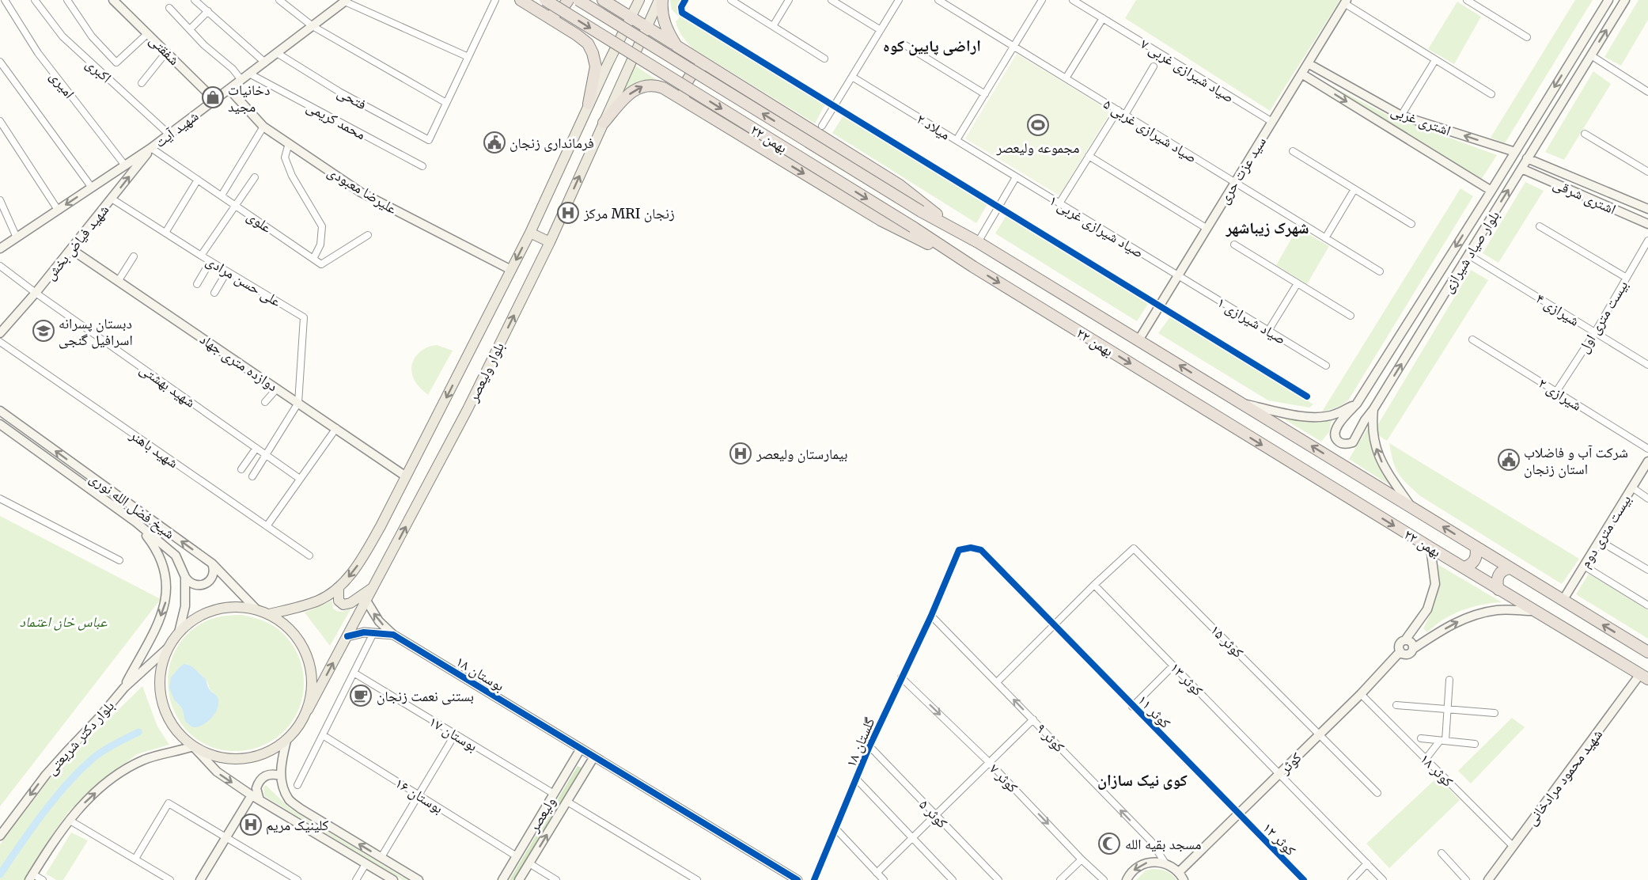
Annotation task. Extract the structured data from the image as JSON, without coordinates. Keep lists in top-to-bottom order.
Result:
{
  "streets": {
    "highway": ["۲۲ بهمن"],
    "main road": [
      "شفقتی",
      "اشتری غربی",
      "شهید آیت",
      "سید عزت حری",
      "علیرضا معبودی",
      "اشتری شرقی",
      "شهید فیاض بخش",
      "بلوار صیاد شیرازی",
      "دوازده متری جهاد",
      "بلوار ولیعصر",
      "شیخ فضل الله نوری",
      "بیست متری دوم",
      "بوستان ۱۸",
      "بلوار دکتر شریعتی",
      "کوثر",
      "شهید محمود مرادخانی",
      "ولیعصر"
    ],
    "street": [
      "اکبری",
      "صیاد شیرازی غربی ۷",
      "امیری",
      "فتحی",
      "محمد کریمی",
      "میلاد ۲",
      "صیاد شیرازی غربی ۵",
      "علوی",
      "صیاد شیرازی غربی ۱",
      "علی حسن مرادی",
      "شیرازی ۴",
      "بیست متری اول",
      "صیاد شیرازی ۱",
      "شهید بهشتی",
      "شیرازی ۲",
      "شهید باهنر",
      "۱۵ کوثر",
      "کوثر ۱۳",
      "کوثر ۱۱",
      "بوستان ۱۷",
      "کوثر ۹",
      "گلستان ۱۸",
      "کوثر ۱۸",
      "کوثر ۷",
      "بوستان ۱۶",
      "کوثر ۵",
      "کوثر ۱۲"
    ]
  },
  "crossings": [
    ["شفقتی", "شهید آیت"],
    ["اکبری", "شهید آیت"],
    ["صیاد شیرازی غربی ۷", "سید عزت حری"],
    ["امیری", "شهید آیت"],
    ["فتحی", "شهید آیت"],
    ["محمد کریمی", "شهید آیت"],
    ["اشتری غربی", "سید عزت حری"],
    ["اشتری غربی", "بلوار صیاد شیرازی"],
    ["میلاد ۲", "صیاد شیرازی غربی ۱"],
    ["شهید آیت", "علیرضا معبودی"],
    ["شهید آیت", "علوی"],
    ["شهید آیت", "شهید فیاض بخش"],
    ["صیاد شیرازی غربی ۵", "سید عزت حری"],
    ["۲۲ بهمن", "سید عزت حری"],
    ["۲۲ بهمن", "بیست متری دوم"],
    ["۲۲ بهمن", "شهید محمود مرادخانی"],
    ["سید عزت حری", "صیاد شیرازی غربی ۱"],
    ["سید عزت حری", "صیاد شیرازی ۱"],
    ["علیرضا معبودی", "بلوار ولیعصر"],
    ["اشتری شرقی", "بلوار صیاد شیرازی"],
    ["علوی", "شهید فیاض بخش"],
    ["صیاد شیرازی غربی ۱", "صیاد شیرازی ۱"],
    ["شهید فیاض بخش", "علی حسن مرادی"],
    ["شهید فیاض بخش", "دوازده متری جهاد"],
    ["شهید فیاض بخش", "شهید بهشتی"],
    ["بلوار صیاد شیرازی", "شیرازی ۴"],
    ["علی حسن مرادی", "دوازده متری جهاد"],
    ["شیرازی ۴", "بیست متری اول"],
    ["بیست متری اول", "شیرازی ۲"],
    ["دوازده متری جهاد", "بلوار ولیعصر"],
    ["بلوار ولیعصر", "شیخ فضل الله نوری"],
    ["بلوار ولیعصر", "بوستان ۱۸"],
    ["بلوار ولیعصر", "بلوار دکتر شریعتی"],
    ["شیخ فضل الله نوری", "بلوار دکتر شریعتی"],
    ["۱۵ کوثر", "کوثر ۱۳"],
    ["۱۵ کوثر", "کوثر"],
    ["بوستان ۱۸", "ولیعصر"],
    ["کوثر ۱۳", "کوثر"],
    ["کوثر ۱۱", "کوثر ۹"],
    ["کوثر ۱۱", "گلستان ۱۸"],
    ["کوثر ۱۱", "کوثر"],
    ["کوثر ۱۱", "کوثر ۱۲"],
    ["بوستان ۱۷", "ولیعصر"],
    ["کوثر ۹", "گلستان ۱۸"],
    ["گلستان ۱۸", "کوثر ۷"],
    ["گلستان ۱۸", "کوثر ۵"],
    ["کوثر", "کوثر ۱۸"],
    ["کوثر", "کوثر ۱۲"],
    ["کوثر ۱۸", "شهید محمود مرادخانی"],
    ["بوستان ۱۶", "ولیعصر"]
  ],
  "one_way": ["کوثر ۹", "کوثر ۷"],
  "districts": ["اراضی پایین کوه", "شهرک زیباشهر", "کوی نیک سازان"],
  "parks": ["عباس خان اعتماد"],
  "places": {
    "shop": ["دخانیات مجید"],
    "sports": ["مجموعه ولیعصر"],
    "public building": ["فرمانداری زنجان", "شرکت آب و فاضلاب استان زنجان"],
    "hospital": ["مرکز MRI زنجان", "بیمارستان ولیعصر", "کلینیک مریم"],
    "school or university": ["دبستان پسرانه اسرافیل گنجی"],
    "cafe": ["بستنی نعمت زنجان"],
    "mosque": ["مسجد بقیه الله"]
  }
}
